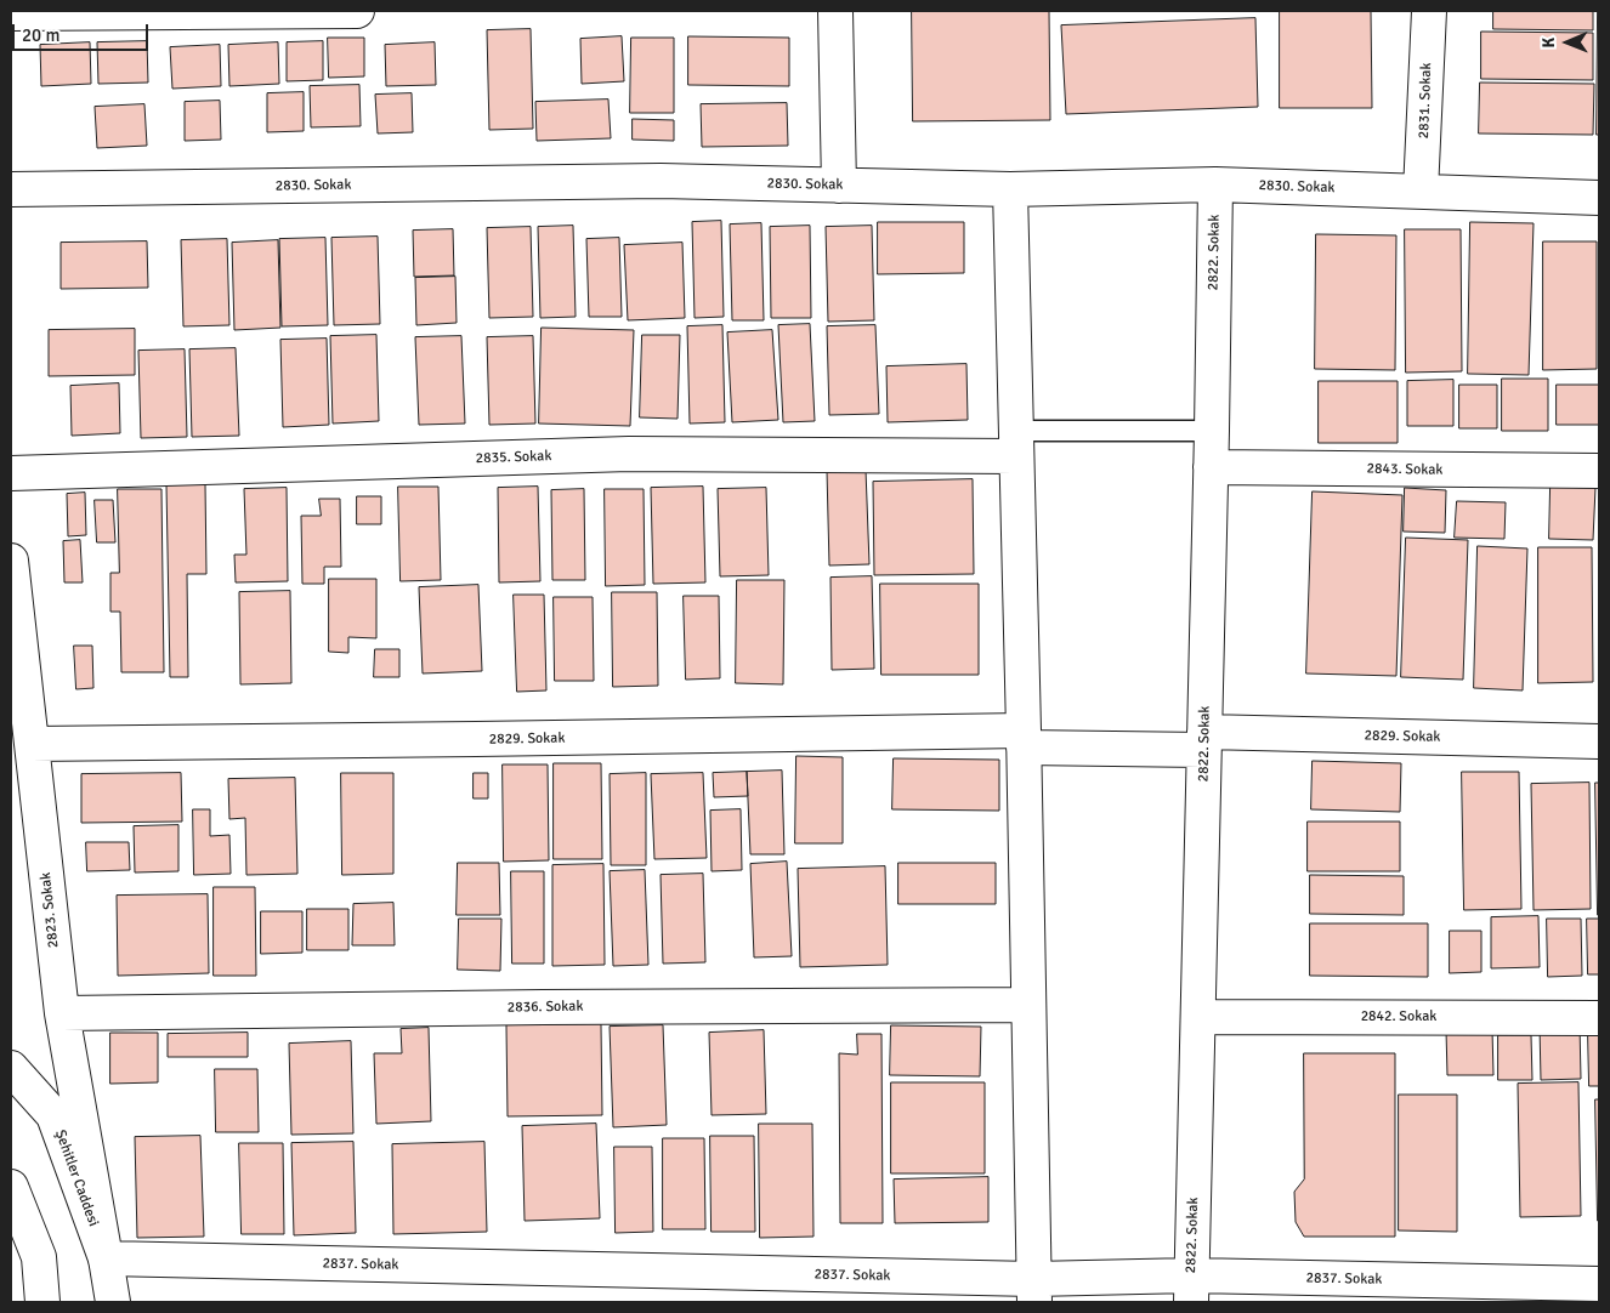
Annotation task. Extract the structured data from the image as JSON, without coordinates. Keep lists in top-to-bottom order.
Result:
{
  "streets": {
    "street": [
      "2831. Sokak",
      "2830. Sokak",
      "2822. Sokak",
      "2835. Sokak",
      "2843. Sokak",
      "2829. Sokak",
      "2823. Sokak",
      "2836. Sokak",
      "2842. Sokak",
      "Şehitler Caddesi",
      "2837. Sokak"
    ]
  },
  "crossings": [
    ["2831. Sokak", "2830. Sokak"],
    ["2830. Sokak", "2822. Sokak"],
    ["2822. Sokak", "2843. Sokak"],
    ["2822. Sokak", "2829. Sokak"],
    ["2822. Sokak", "2842. Sokak"],
    ["2822. Sokak", "2837. Sokak"],
    ["2829. Sokak", "2823. Sokak"],
    ["2823. Sokak", "2836. Sokak"],
    ["2823. Sokak", "Şehitler Caddesi"],
    ["2823. Sokak", "2837. Sokak"],
    ["Şehitler Caddesi", "2837. Sokak"]
  ],
  "scale_bar": "20 m",
  "north": "left"
}
